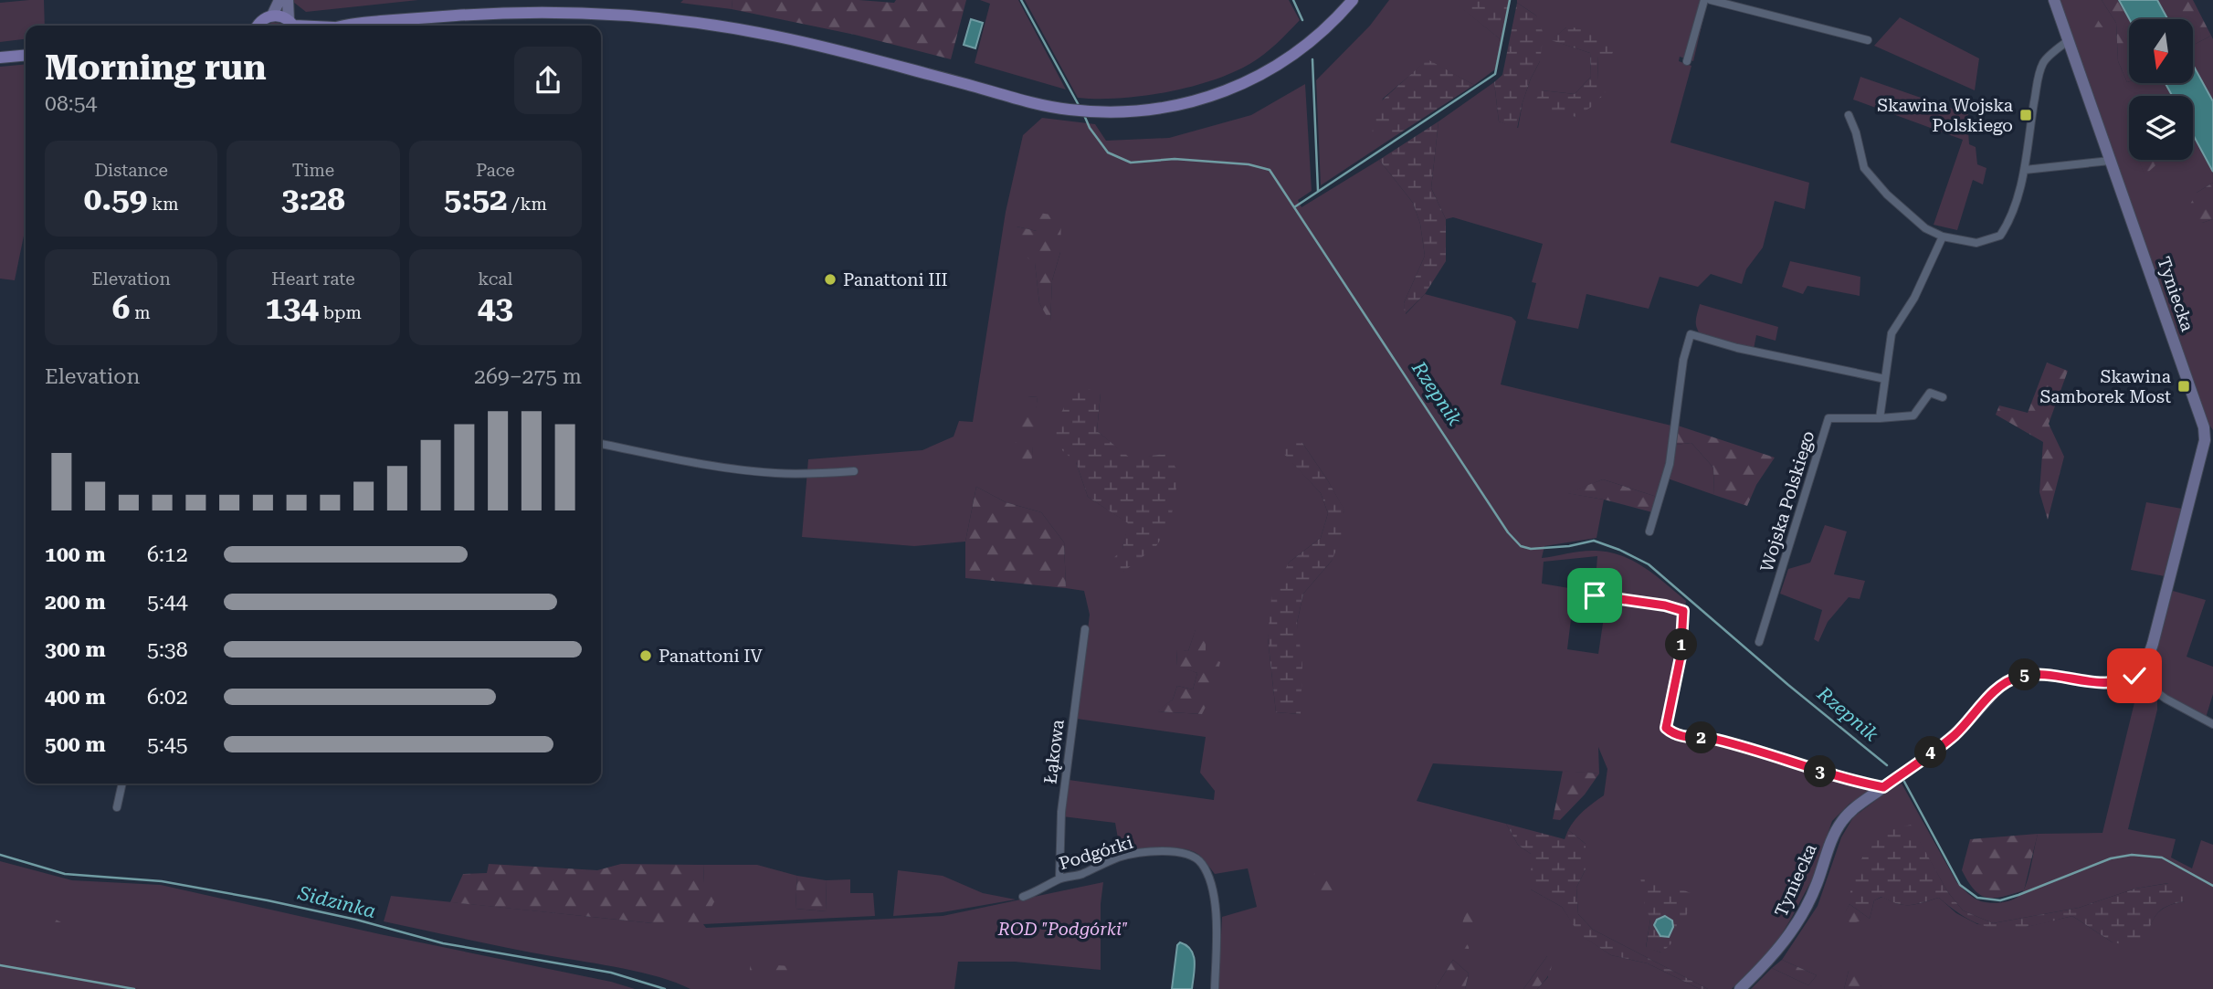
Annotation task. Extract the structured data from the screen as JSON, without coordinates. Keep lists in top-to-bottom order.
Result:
{
  "streets": {
    "street": [
      "Tyniecka",
      "Wojska Polskiego",
      "Łąkowa",
      "Podgórki"
    ]
  },
  "crossings": [
    ["Łąkowa", "Podgórki"]
  ],
  "water": ["Rzepnik", "Sidzinka"],
  "parks": ["ROD \"Podgórki\""],
  "places": {
    "transit": ["Skawina Wojska Polskiego", "Skawina Samborek Most"],
    "other": ["Panattoni III", "Panattoni IV"]
  },
  "north": "bottom",
  "page": {
    "heading": ["Morning run", "08:54"],
    "stats": [
      ["Distance", "0.59 km"],
      ["Time", "3:28"],
      ["Pace", "5:52 /km"],
      ["Elevation", "6 m"],
      ["Heart rate", "134 bpm"],
      ["kcal", "43"]
    ],
    "chart": ["Elevation", "269–275 m"],
    "list": [
      {
        "name": "100 m",
        "note": "6:12"
      },
      {
        "name": "200 m",
        "note": "5:44"
      },
      {
        "name": "300 m",
        "note": "5:38"
      },
      {
        "name": "400 m",
        "note": "6:02"
      },
      {
        "name": "500 m",
        "note": "5:45"
      }
    ],
    "pins": [
      "1",
      "5",
      "2",
      "4",
      "3"
    ]
  }
}
